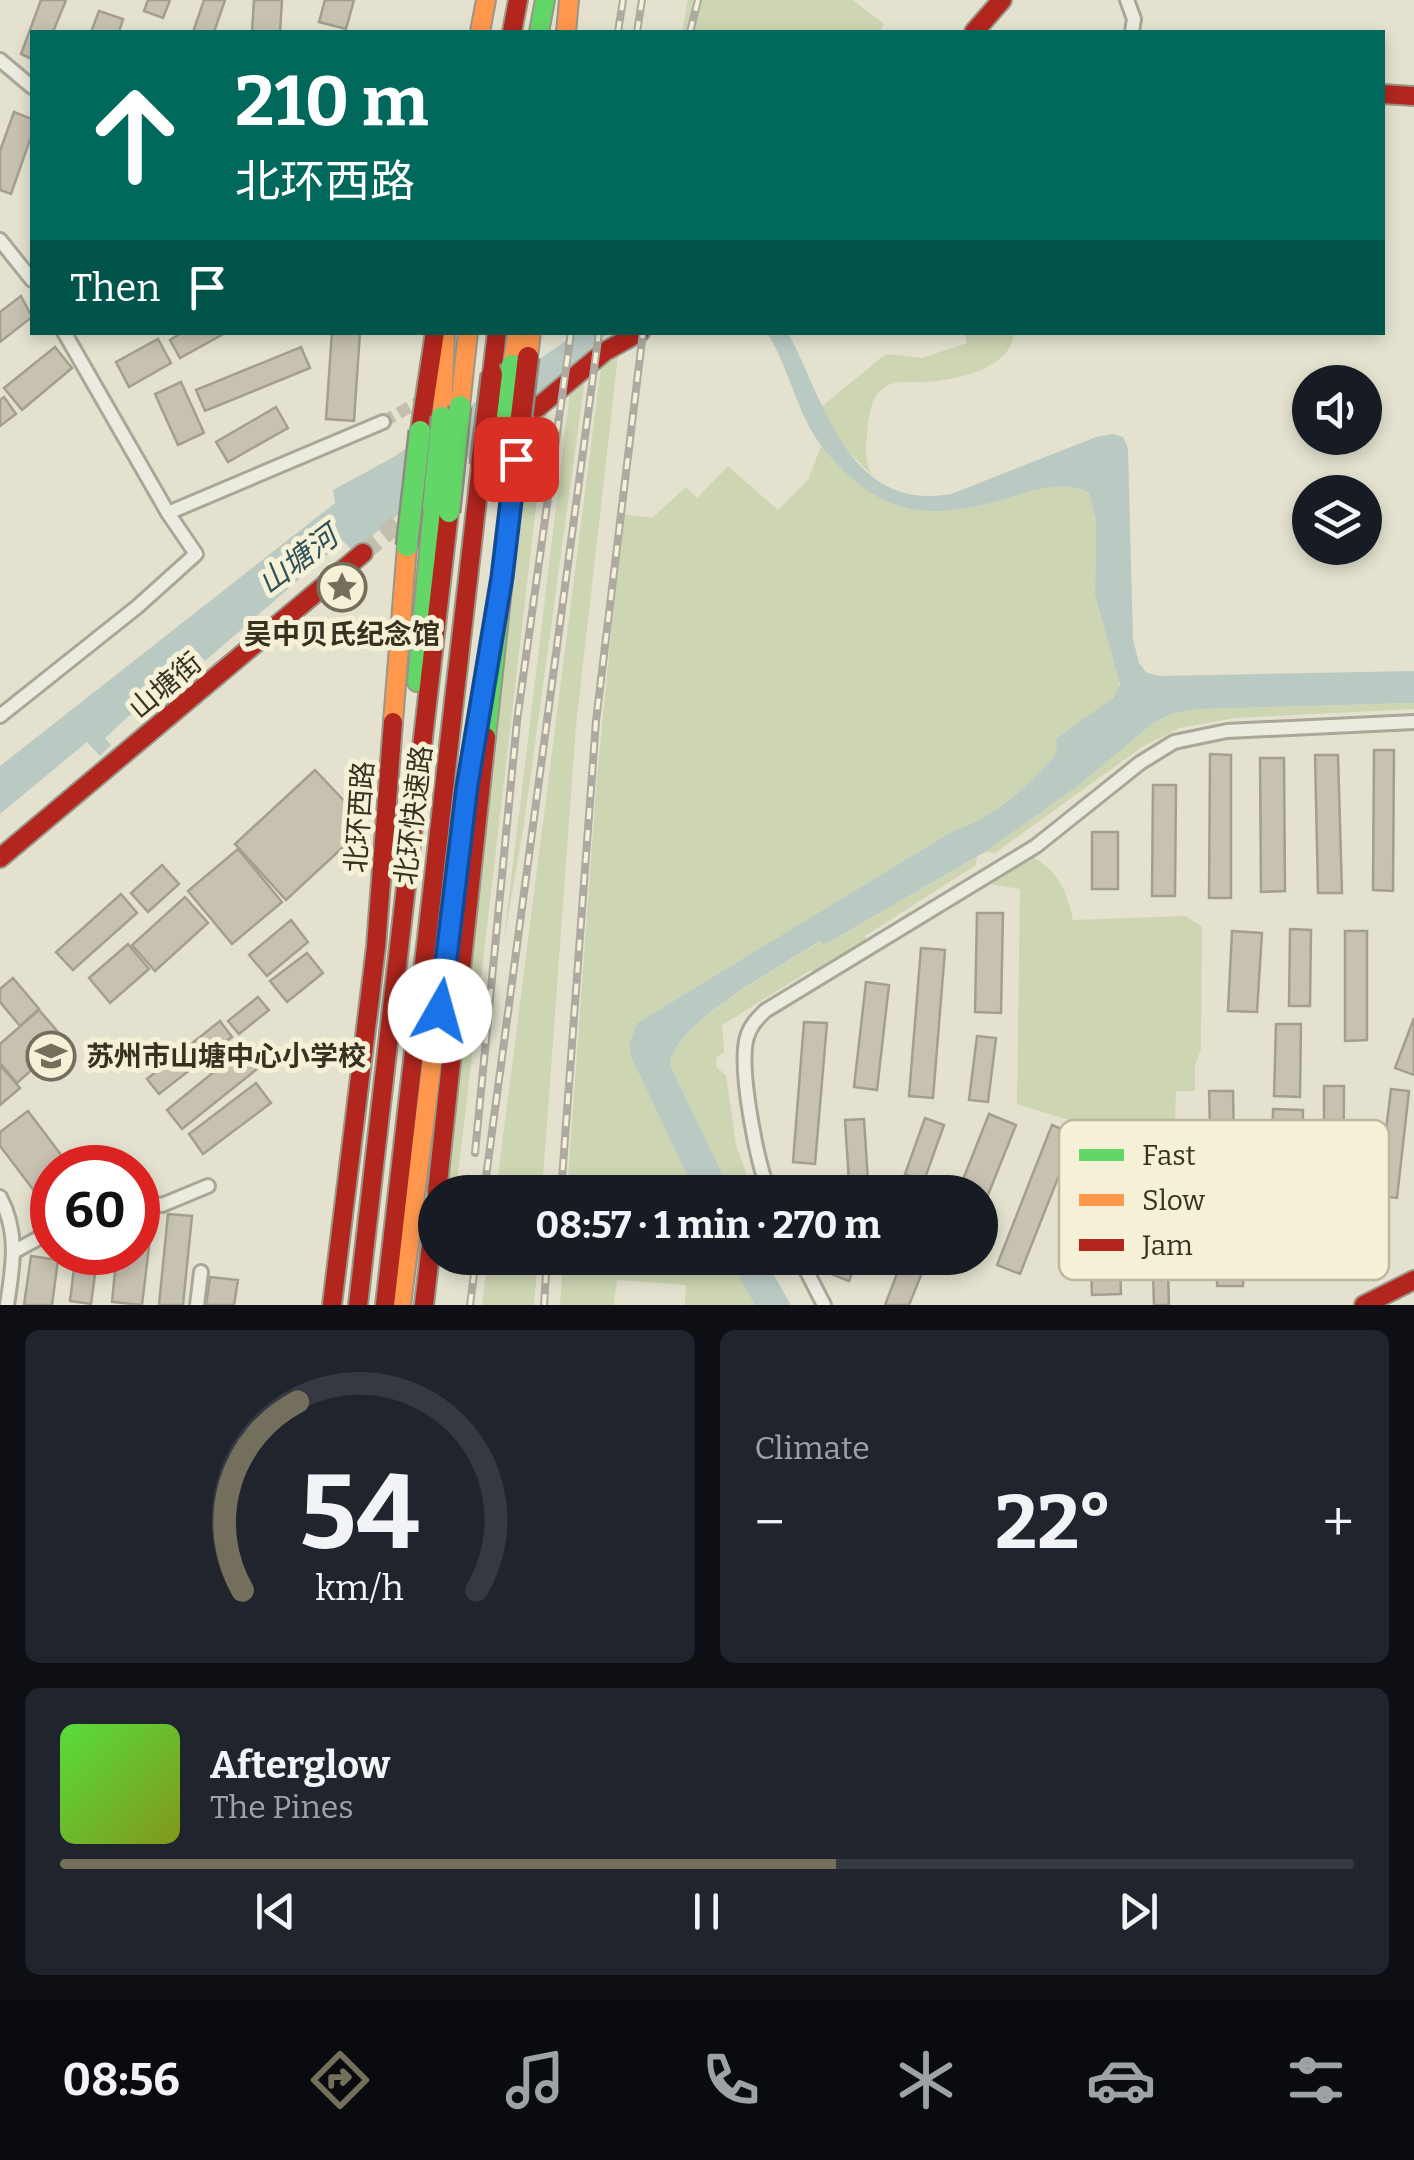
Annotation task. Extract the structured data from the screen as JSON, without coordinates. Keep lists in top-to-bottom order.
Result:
{
  "streets": {
    "main road": ["山塘街", "北环快速路", "北环西路"]
  },
  "water": ["山塘河"],
  "places": {
    "place": ["吴中贝氏纪念馆"],
    "school or university": ["苏州市山塘中心小学校"]
  },
  "legend": ["Fast", "Slow", "Jam"],
  "page": {
    "turn": ["210 m", "北环西路"],
    "then": "Then",
    "limit": "60",
    "trip": "08:57 · 1 min · 270 m",
    "tile": "Climate",
    "heat": ["−", "22°", "+"],
    "song": ["Afterglow", "The Pines"],
    "tabs": "08:56",
    "gauge": ["54", "km/h"]
  }
}
